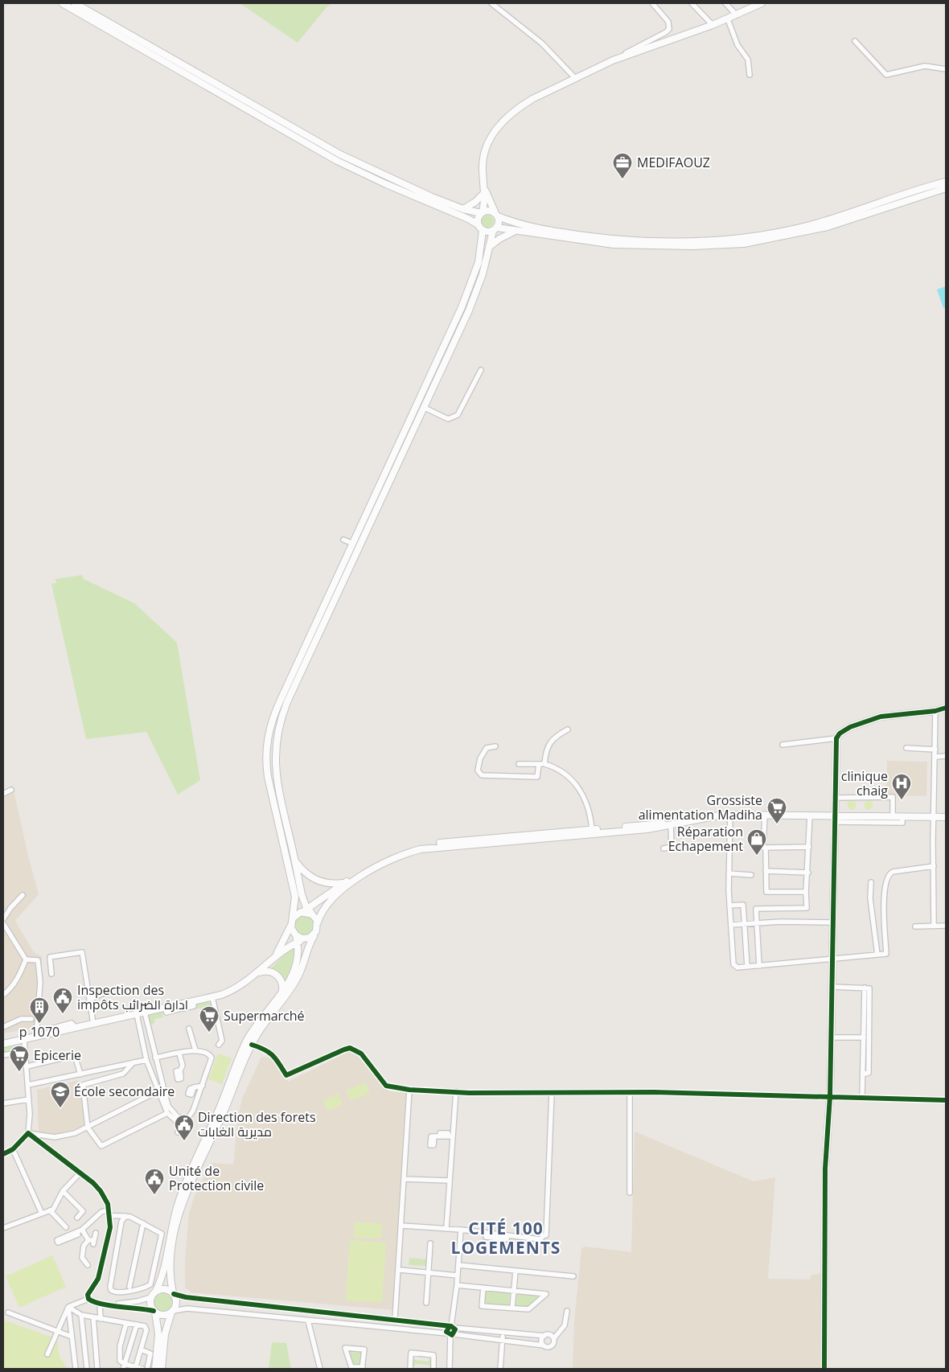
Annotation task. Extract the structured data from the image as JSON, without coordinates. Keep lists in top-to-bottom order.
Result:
{
  "districts": ["CITÉ 100 LOGEMENTS"],
  "places": {
    "office": ["MEDIFAOUZ"],
    "hospital": ["clinique chaig"],
    "supermarket": ["Grossiste alimentation Madiha", "Supermarché", "Epicerie"],
    "shop": ["Réparation Echapement"],
    "public building": ["Inspection des impôts ادارة الضرائب", "Direction des forets مديرية الغابات", "Unité de Protection civile"],
    "building": ["p 1070"],
    "school or university": ["École secondaire"]
  }
}
